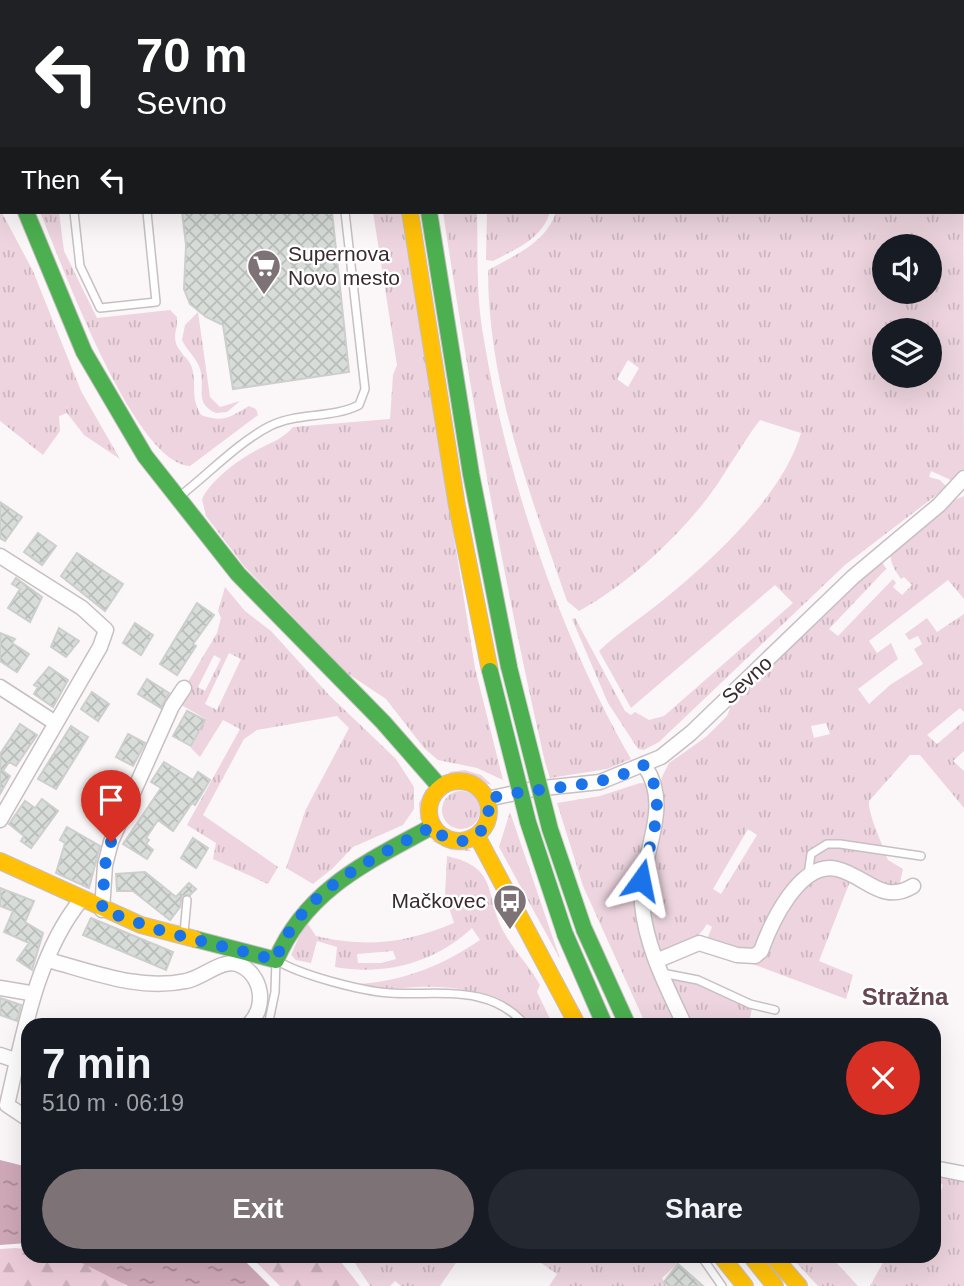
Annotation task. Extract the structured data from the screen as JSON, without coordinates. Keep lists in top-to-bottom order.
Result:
{
  "streets": {
    "street": ["Sevno"]
  },
  "districts": ["Stražna"],
  "places": {
    "supermarket": ["Supernova Novo mesto"],
    "bus stop": ["Mačkovec"]
  },
  "page": {
    "turn": ["70 m", "Sevno"],
    "then": "Then",
    "heading": ["7 min", "510 m · 06:19"],
    "buttons": ["Exit", "Share"]
  }
}
